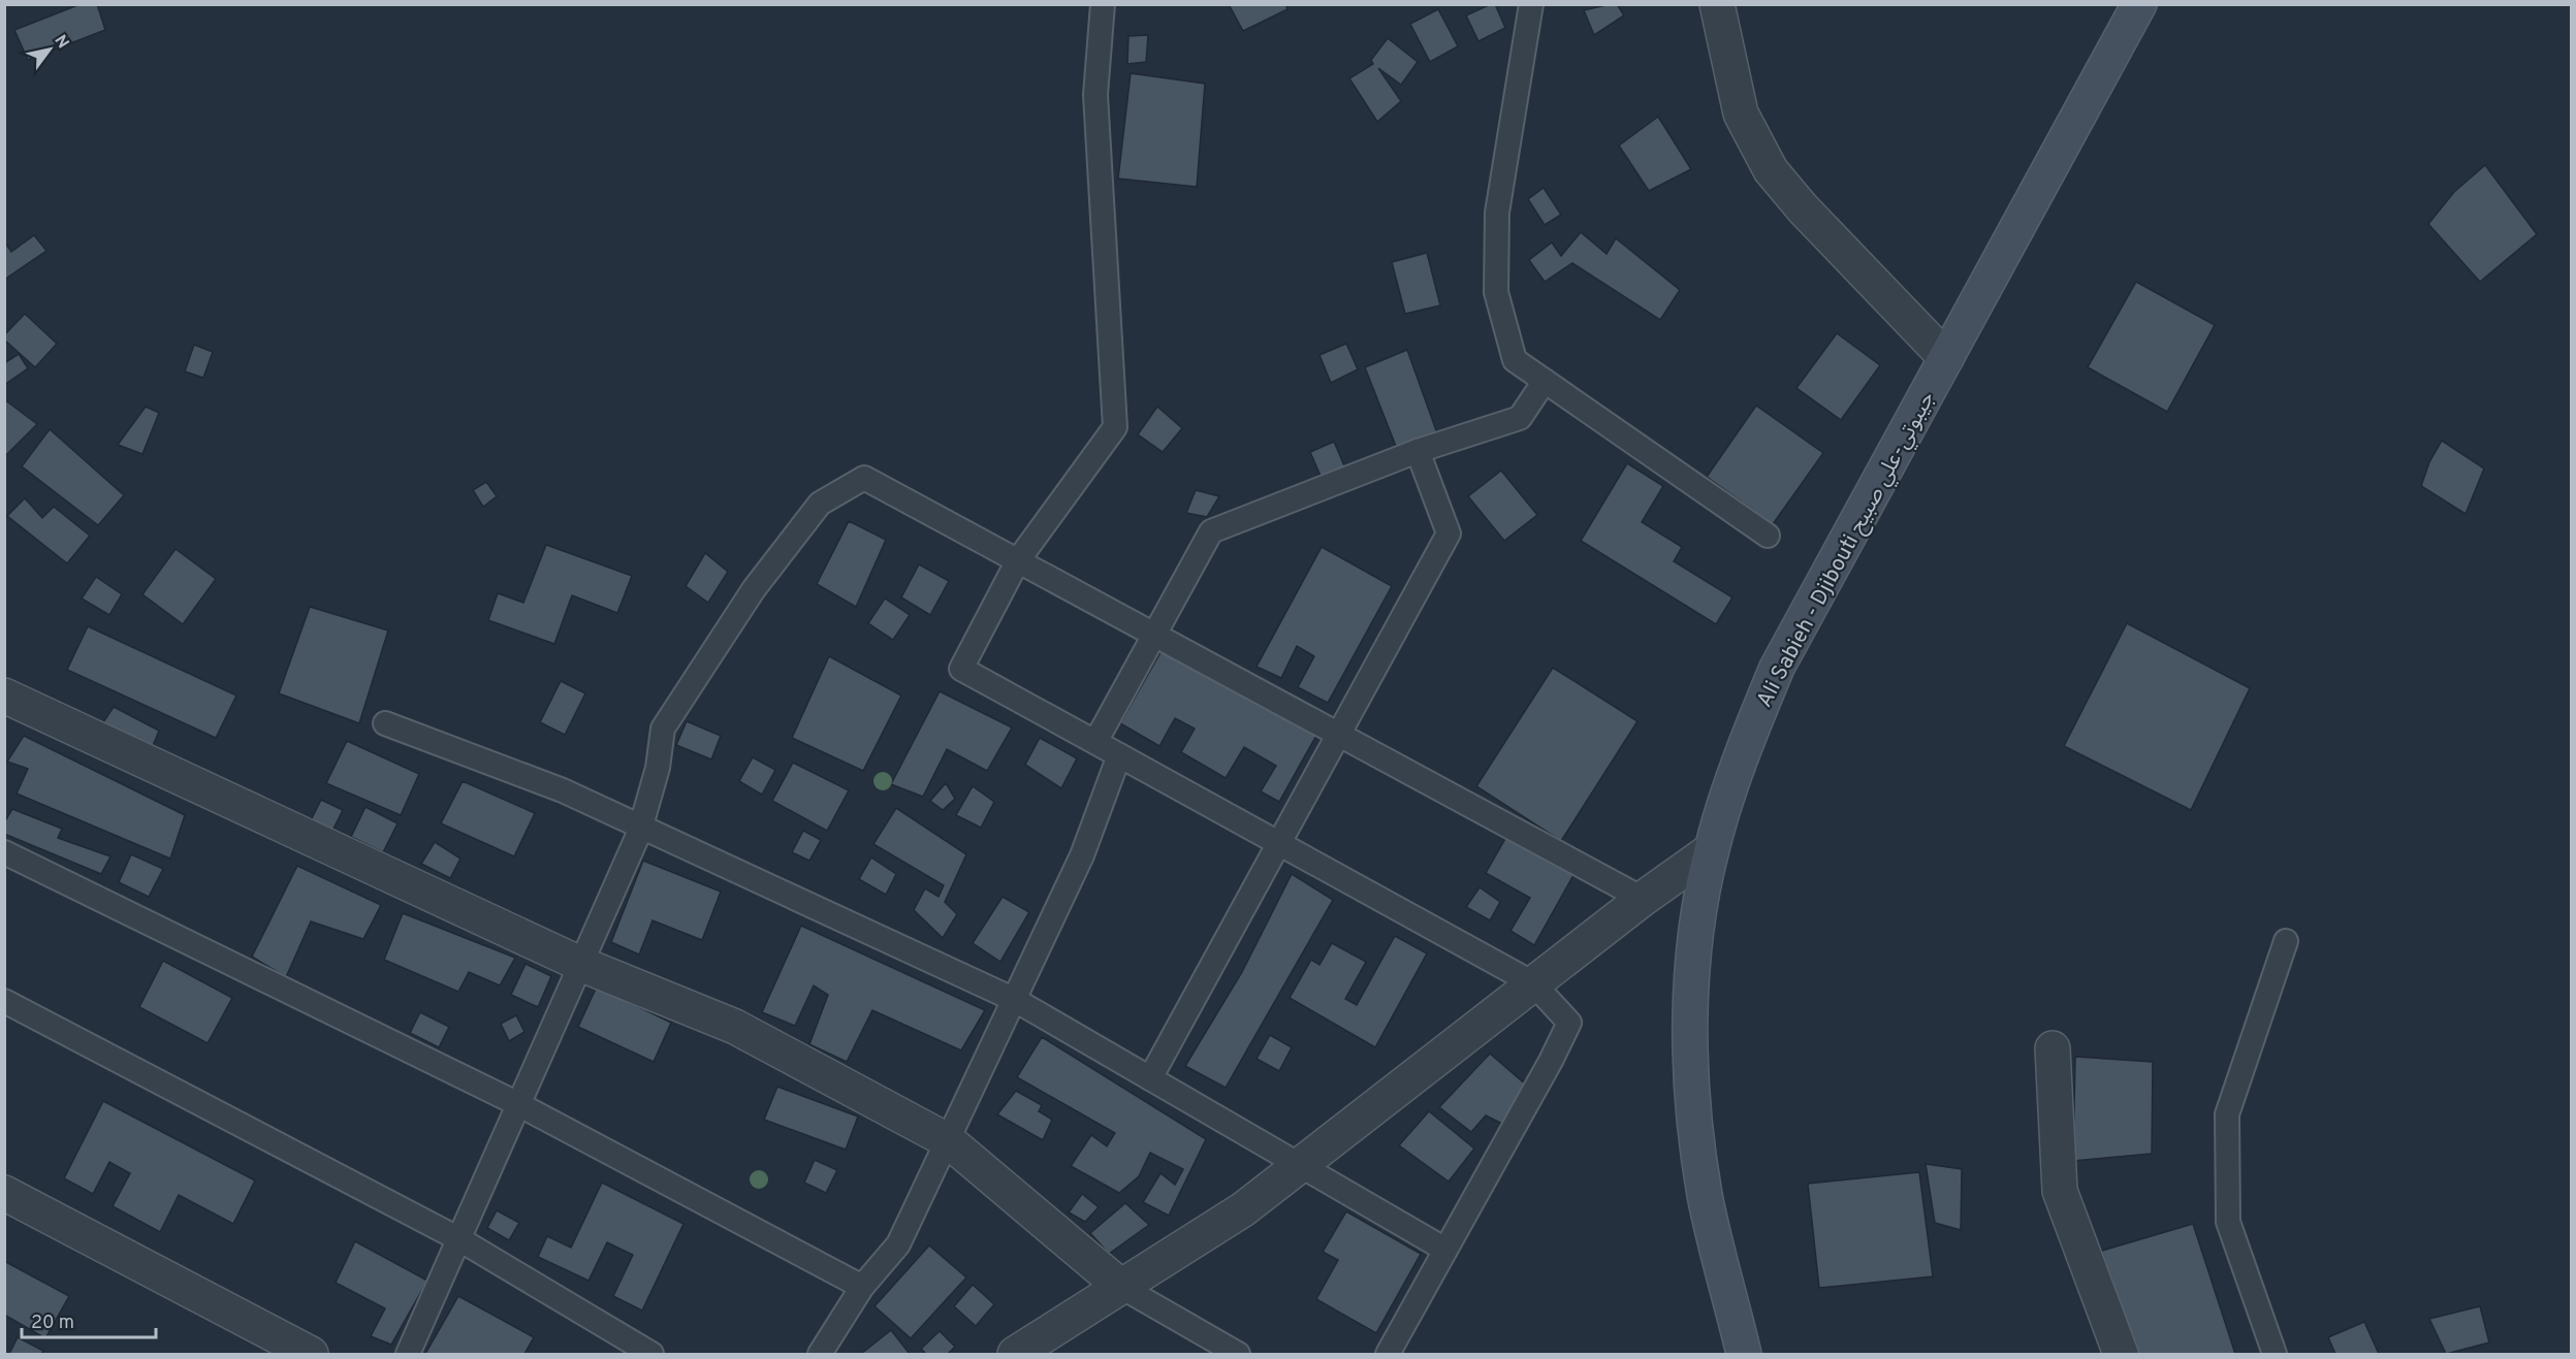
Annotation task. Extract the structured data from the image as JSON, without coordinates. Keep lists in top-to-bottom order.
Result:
{
  "streets": {
    "main road": ["Ali Sabieh - Djibouti جيبوتي-علي صبيح"]
  },
  "scale_bar": "20 m",
  "north": "top right"
}
